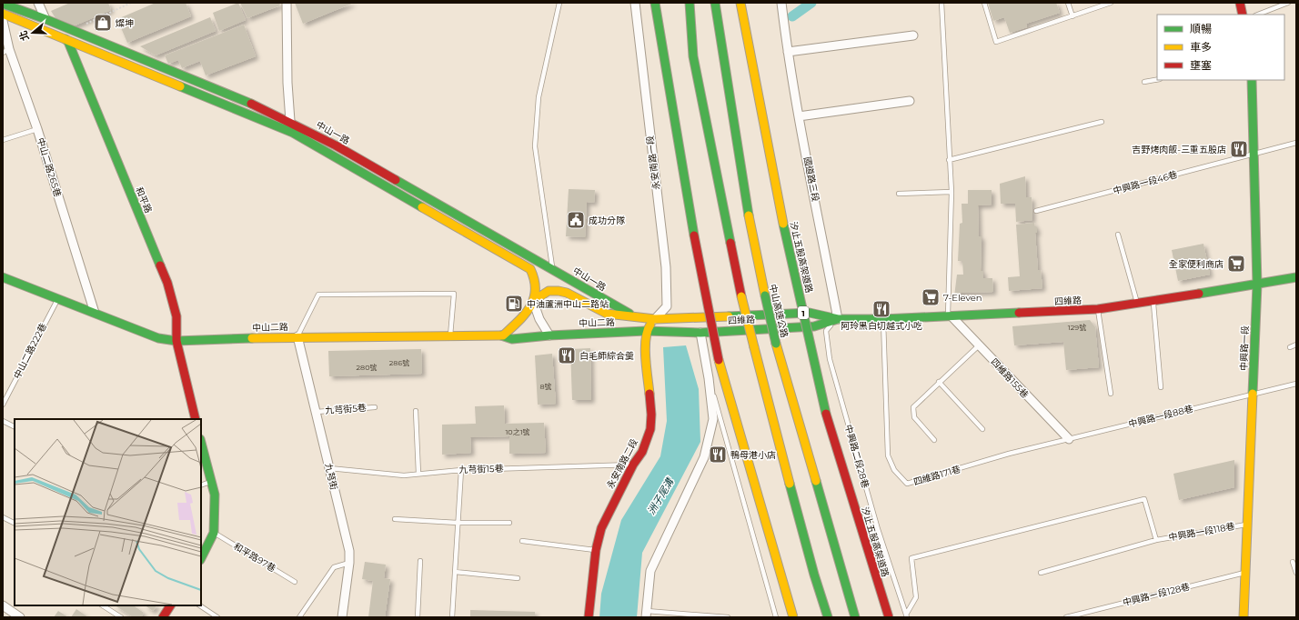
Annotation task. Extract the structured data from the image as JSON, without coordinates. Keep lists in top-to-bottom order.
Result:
{
  "streets": {
    "main road": [
      "中山一路",
      "和平路",
      "汐止五股高架道路",
      "四維路",
      "中山高速公路",
      "1",
      "中山二路",
      "中興路一段",
      "永安南路二段"
    ],
    "street": [
      "永安南路一段",
      "中山二路265巷",
      "國道路三段",
      "四維路155巷",
      "九芎街"
    ],
    "lane": [
      "中興路一段46巷",
      "中山二路222巷",
      "九芎街5巷",
      "中興路一段88巷",
      "中興路二段28巷",
      "九芎街15巷",
      "四維路171巷",
      "中興路一段118巷",
      "和平路97巷",
      "中興路ㄧ段128巷"
    ]
  },
  "crossings": [
    ["中山一路", "永安南路一段"],
    ["中山一路", "和平路"],
    ["中山一路", "四維路"],
    ["中山一路", "中山二路"],
    ["永安南路一段", "四維路"],
    ["中山二路265巷", "中山二路"],
    ["國道路三段", "四維路"],
    ["國道路三段", "中興路二段28巷"],
    ["中興路一段46巷", "中興路一段"],
    ["和平路", "中山二路"],
    ["四維路", "中山二路"],
    ["四維路", "中興路一段"],
    ["四維路", "四維路155巷"],
    ["四維路", "中興路二段28巷"],
    ["四維路", "永安南路二段"],
    ["四維路", "四維路171巷"],
    ["中山二路", "中山二路222巷"],
    ["中山二路", "永安南路二段"],
    ["中山二路", "九芎街"],
    ["中興路一段", "中興路一段88巷"],
    ["中興路一段", "中興路一段118巷"],
    ["中興路一段", "中興路ㄧ段128巷"],
    ["四維路155巷", "中興路一段88巷"],
    ["四維路155巷", "四維路171巷"],
    ["九芎街5巷", "九芎街"],
    ["中興路一段88巷", "四維路171巷"],
    ["永安南路二段", "九芎街15巷"],
    ["九芎街15巷", "九芎街"]
  ],
  "water": ["洲子尾溝"],
  "places": {
    "shop": ["燦坤"],
    "restaurant": [
      "吉野烤肉飯-三重五股店",
      "阿玲黑白切越式小吃",
      "白毛師綜合羹",
      "鴨母港小店"
    ],
    "public building": ["成功分隊"],
    "supermarket": ["全家便利商店", "7-Eleven"],
    "fuel station": ["中油蘆洲中山二路站"]
  },
  "house_numbers": [
    "129號",
    "286號",
    "280號",
    "8號",
    "10之1號"
  ],
  "legend": ["順暢", "車多", "壅塞"],
  "north": "left"
}
